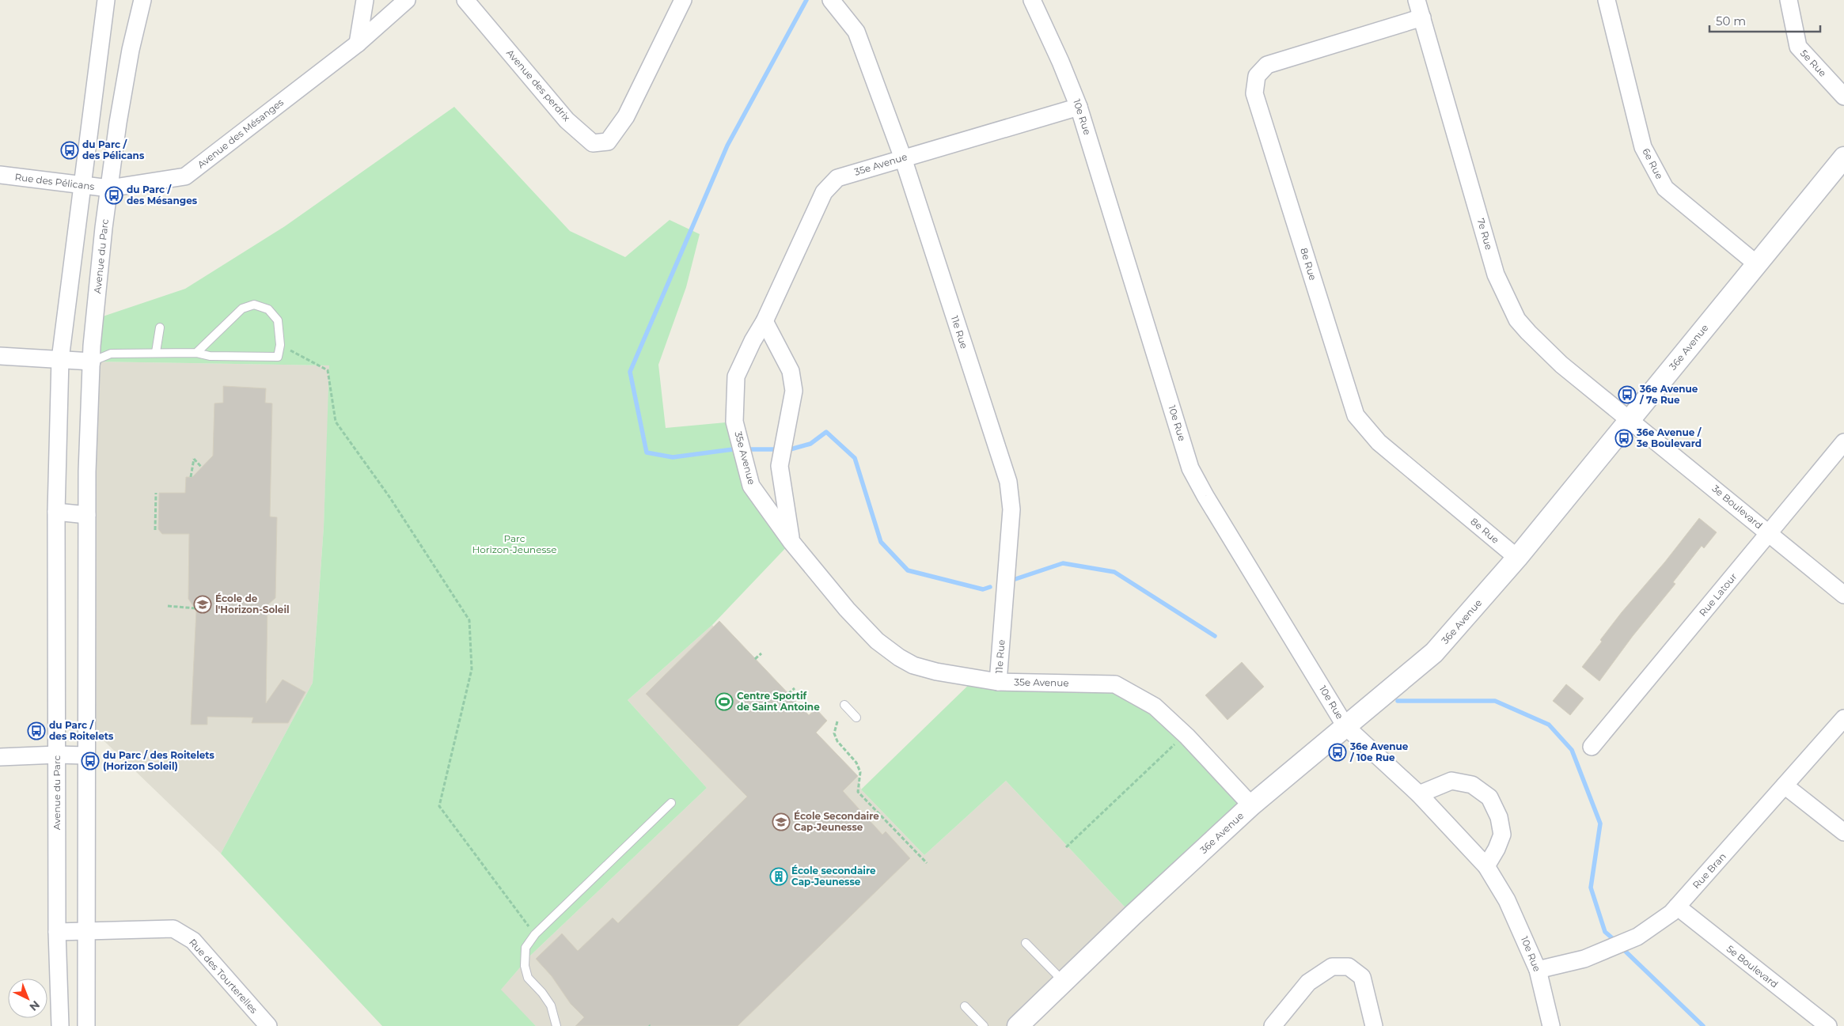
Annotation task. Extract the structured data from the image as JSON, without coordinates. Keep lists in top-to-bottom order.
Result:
{
  "streets": {
    "street": [
      "5e Rue",
      "Avenue des perdrix",
      "10e Rue",
      "Avenue des Mésanges",
      "6e Rue",
      "35e Avenue",
      "Rue des Pélicans",
      "7e Rue",
      "Avenue du Parc",
      "8e Rue",
      "11e Rue",
      "36e Avenue",
      "3e Boulevard",
      "Rue Latour",
      "Rue Bran",
      "5e Boulevard",
      "Rue des Tourterelles"
    ]
  },
  "crossings": [
    ["10e Rue", "35e Avenue"],
    ["10e Rue", "36e Avenue"],
    ["10e Rue", "Rue Bran"],
    ["Avenue des Mésanges", "Rue des Pélicans"],
    ["Avenue des Mésanges", "Avenue du Parc"],
    ["6e Rue", "36e Avenue"],
    ["35e Avenue", "11e Rue"],
    ["35e Avenue", "36e Avenue"],
    ["Rue des Pélicans", "Avenue du Parc"],
    ["7e Rue", "8e Rue"],
    ["7e Rue", "36e Avenue"],
    ["7e Rue", "3e Boulevard"],
    ["Avenue du Parc", "Rue des Tourterelles"],
    ["8e Rue", "36e Avenue"],
    ["36e Avenue", "3e Boulevard"],
    ["3e Boulevard", "Rue Latour"],
    ["Rue Bran", "5e Boulevard"]
  ],
  "parks": ["Parc Horizon-Jeunesse"],
  "places": {
    "bus stop": [
      "du Parc / des Pélicans",
      "du Parc / des Mésanges",
      "36e Avenue / 7e Rue",
      "36e Avenue / 3e Boulevard",
      "du Parc / des Roitelets",
      "36e Avenue / 10e Rue",
      "du Parc / des Roitelets (Horizon Soleil)"
    ],
    "school or university": ["École de l'Horizon-Soleil", "École Secondaire Cap-Jeunesse"],
    "sports": ["Centre Sportif de Saint Antoine"],
    "building": ["École secondaire Cap-Jeunesse"]
  },
  "scale_bar": "50 m",
  "north": "bottom right"
}
